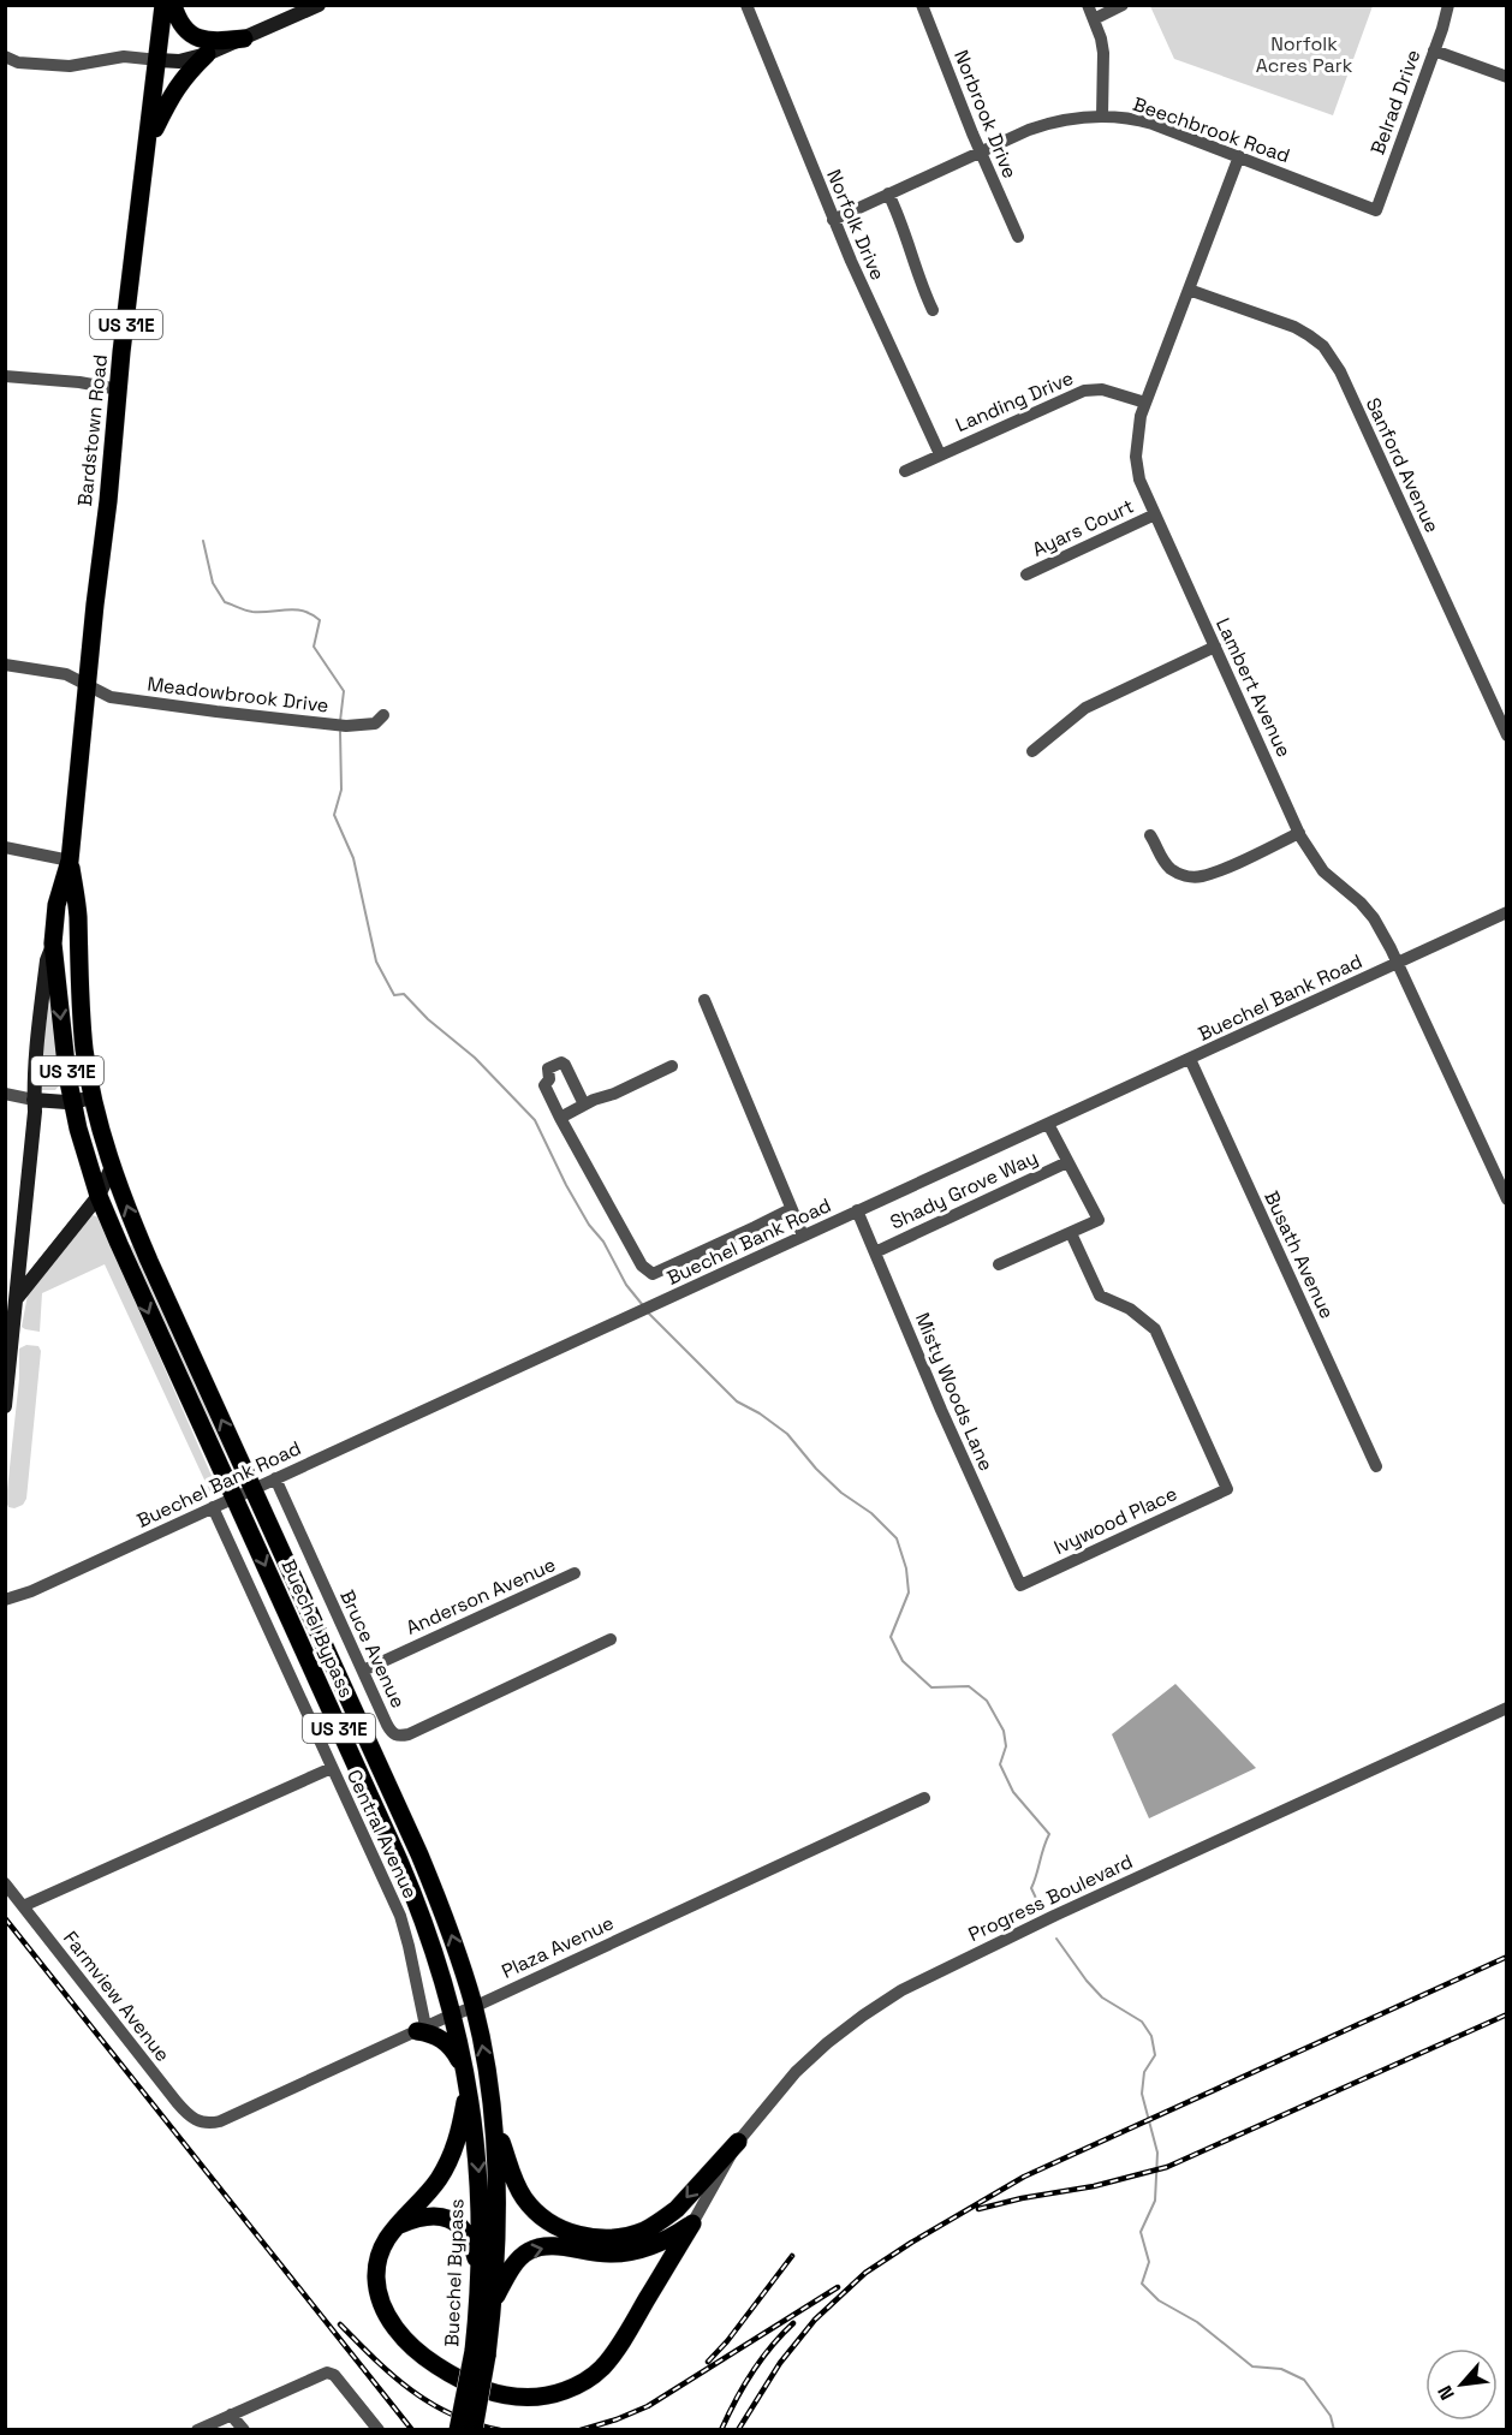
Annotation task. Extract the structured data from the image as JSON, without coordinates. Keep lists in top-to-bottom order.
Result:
{
  "streets": {
    "main road": ["US 31E", "Bardstown Road", "Buechel Bypass"],
    "street": [
      "Belrad Drive",
      "Norbrook Drive",
      "Beechbrook Road",
      "Norfolk Drive",
      "Landing Drive",
      "Sanford Avenue",
      "Ayars Court",
      "Lambert Avenue",
      "Meadowbrook Drive",
      "Buechel Bank Road",
      "Shady Grove Way",
      "Busath Avenue",
      "Misty Woods Lane",
      "Ivywood Place",
      "Anderson Avenue",
      "Bruce Avenue",
      "Central Avenue",
      "Progress Boulevard",
      "Plaza Avenue",
      "Farmview Avenue"
    ]
  },
  "crossings": [
    ["Belrad Drive", "Beechbrook Road"],
    ["Norbrook Drive", "Beechbrook Road"],
    ["Beechbrook Road", "Norfolk Drive"],
    ["Beechbrook Road", "Lambert Avenue"],
    ["Norfolk Drive", "Landing Drive"],
    ["Landing Drive", "Lambert Avenue"],
    ["Bardstown Road", "Meadowbrook Drive"],
    ["Bardstown Road", "Buechel Bypass"],
    ["Sanford Avenue", "Lambert Avenue"],
    ["Ayars Court", "Lambert Avenue"],
    ["Lambert Avenue", "Buechel Bank Road"],
    ["Buechel Bank Road", "Busath Avenue"],
    ["Buechel Bank Road", "Misty Woods Lane"],
    ["Buechel Bank Road", "Buechel Bypass"],
    ["Buechel Bank Road", "Bruce Avenue"],
    ["Buechel Bank Road", "Central Avenue"],
    ["Shady Grove Way", "Misty Woods Lane"],
    ["Misty Woods Lane", "Ivywood Place"],
    ["Anderson Avenue", "Bruce Avenue"],
    ["Buechel Bypass", "Plaza Avenue"],
    ["Central Avenue", "Plaza Avenue"],
    ["Plaza Avenue", "Farmview Avenue"]
  ],
  "parks": ["Norfolk Acres Park"],
  "north": "bottom left"
}
